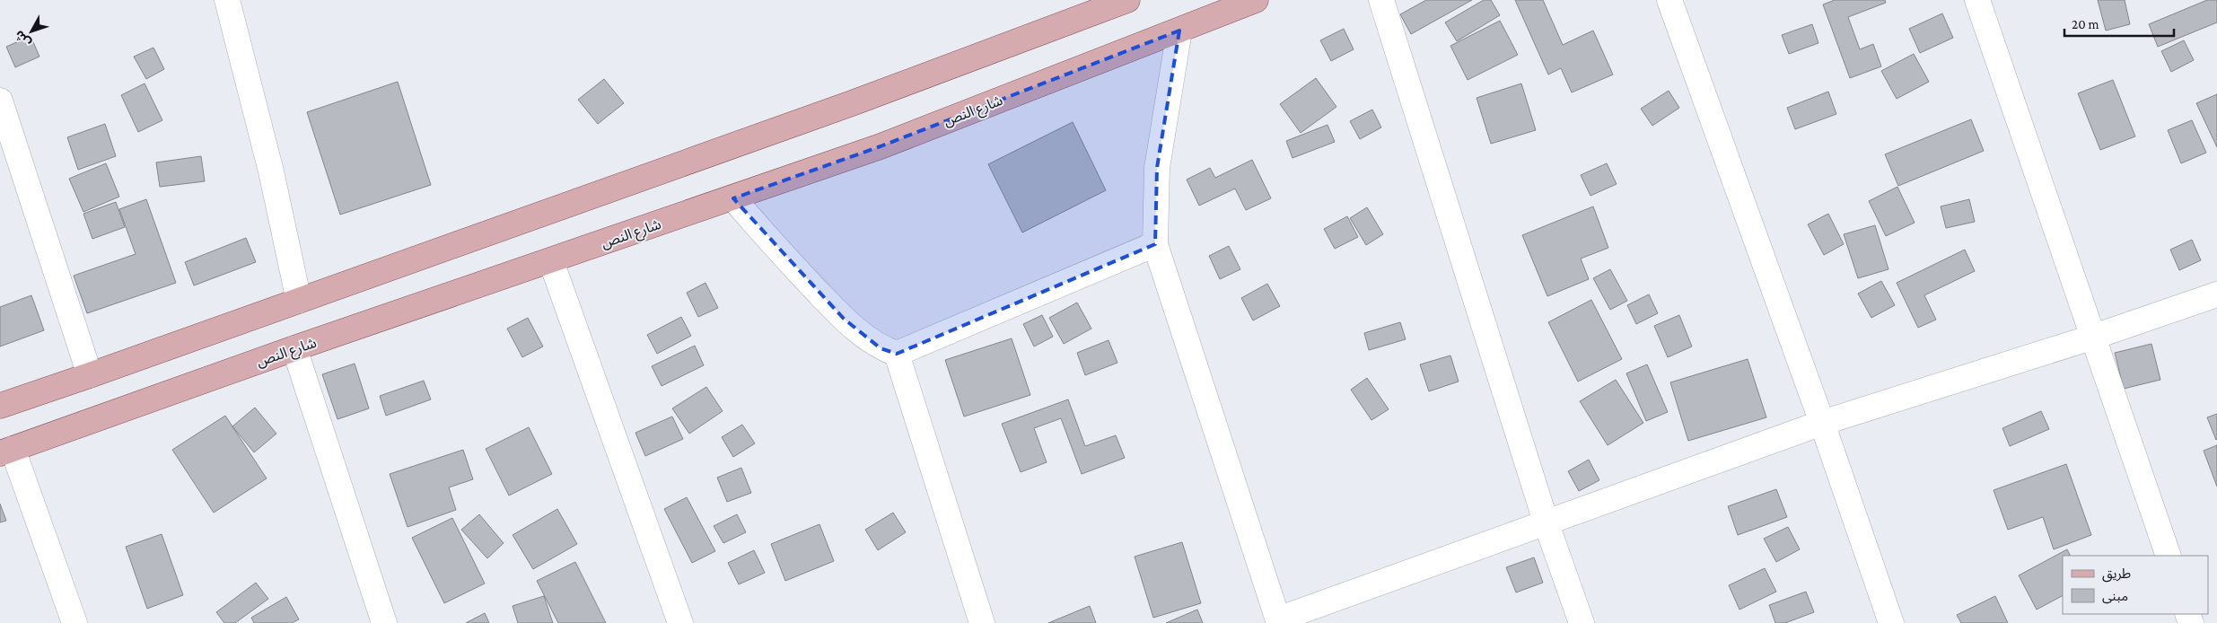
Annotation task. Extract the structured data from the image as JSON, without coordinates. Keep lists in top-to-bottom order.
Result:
{
  "streets": {
    "main road": ["شارع النص"]
  },
  "legend": ["طريق", "مبنى"],
  "scale_bar": "20 m",
  "north": "bottom left"
}
